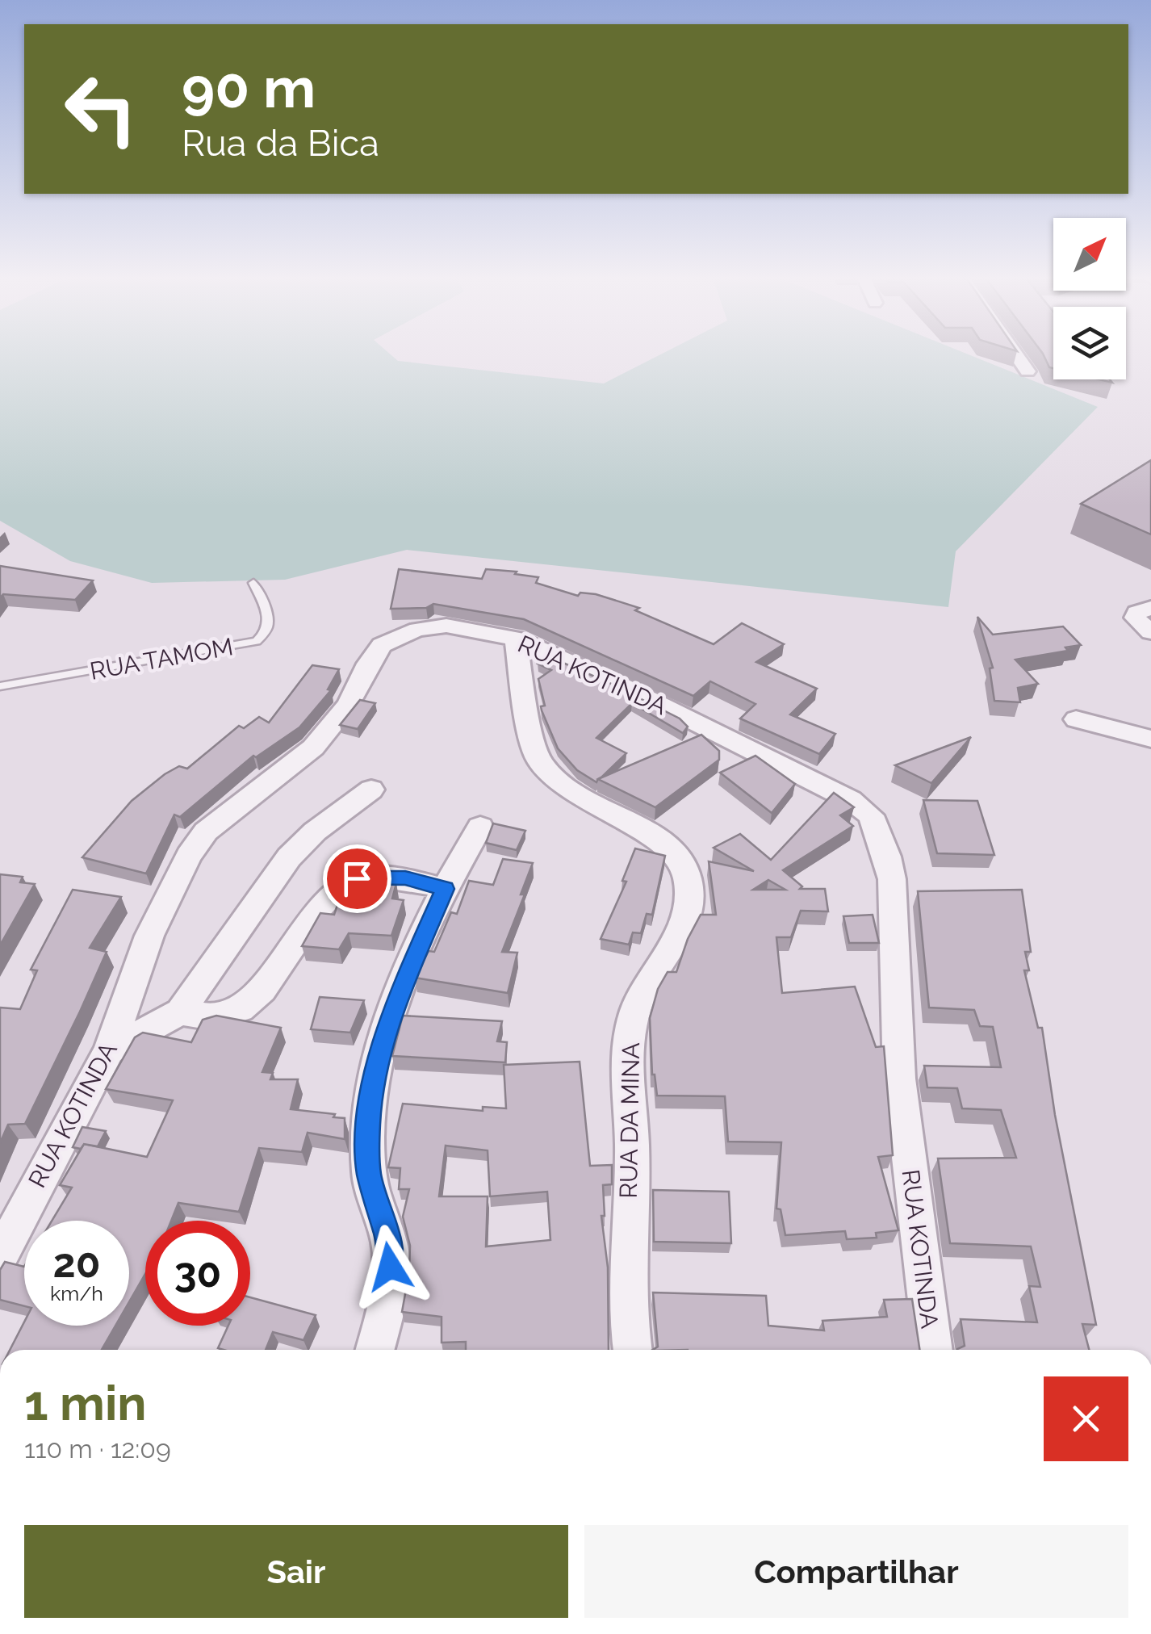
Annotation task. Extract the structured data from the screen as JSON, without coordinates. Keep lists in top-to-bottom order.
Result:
{
  "streets": {
    "street": ["RUA KOTINDA", "RUA DA MINA"],
    "lane": ["RUA TAMOM"]
  },
  "crossings": [
    ["RUA KOTINDA", "RUA DA MINA"]
  ],
  "north": "top right",
  "page": {
    "turn": ["90 m", "Rua da Bica"],
    "speed": "20 km/h",
    "limit": "30",
    "heading": ["1 min", "110 m · 12:09"],
    "buttons": ["Sair", "Compartilhar"]
  }
}
